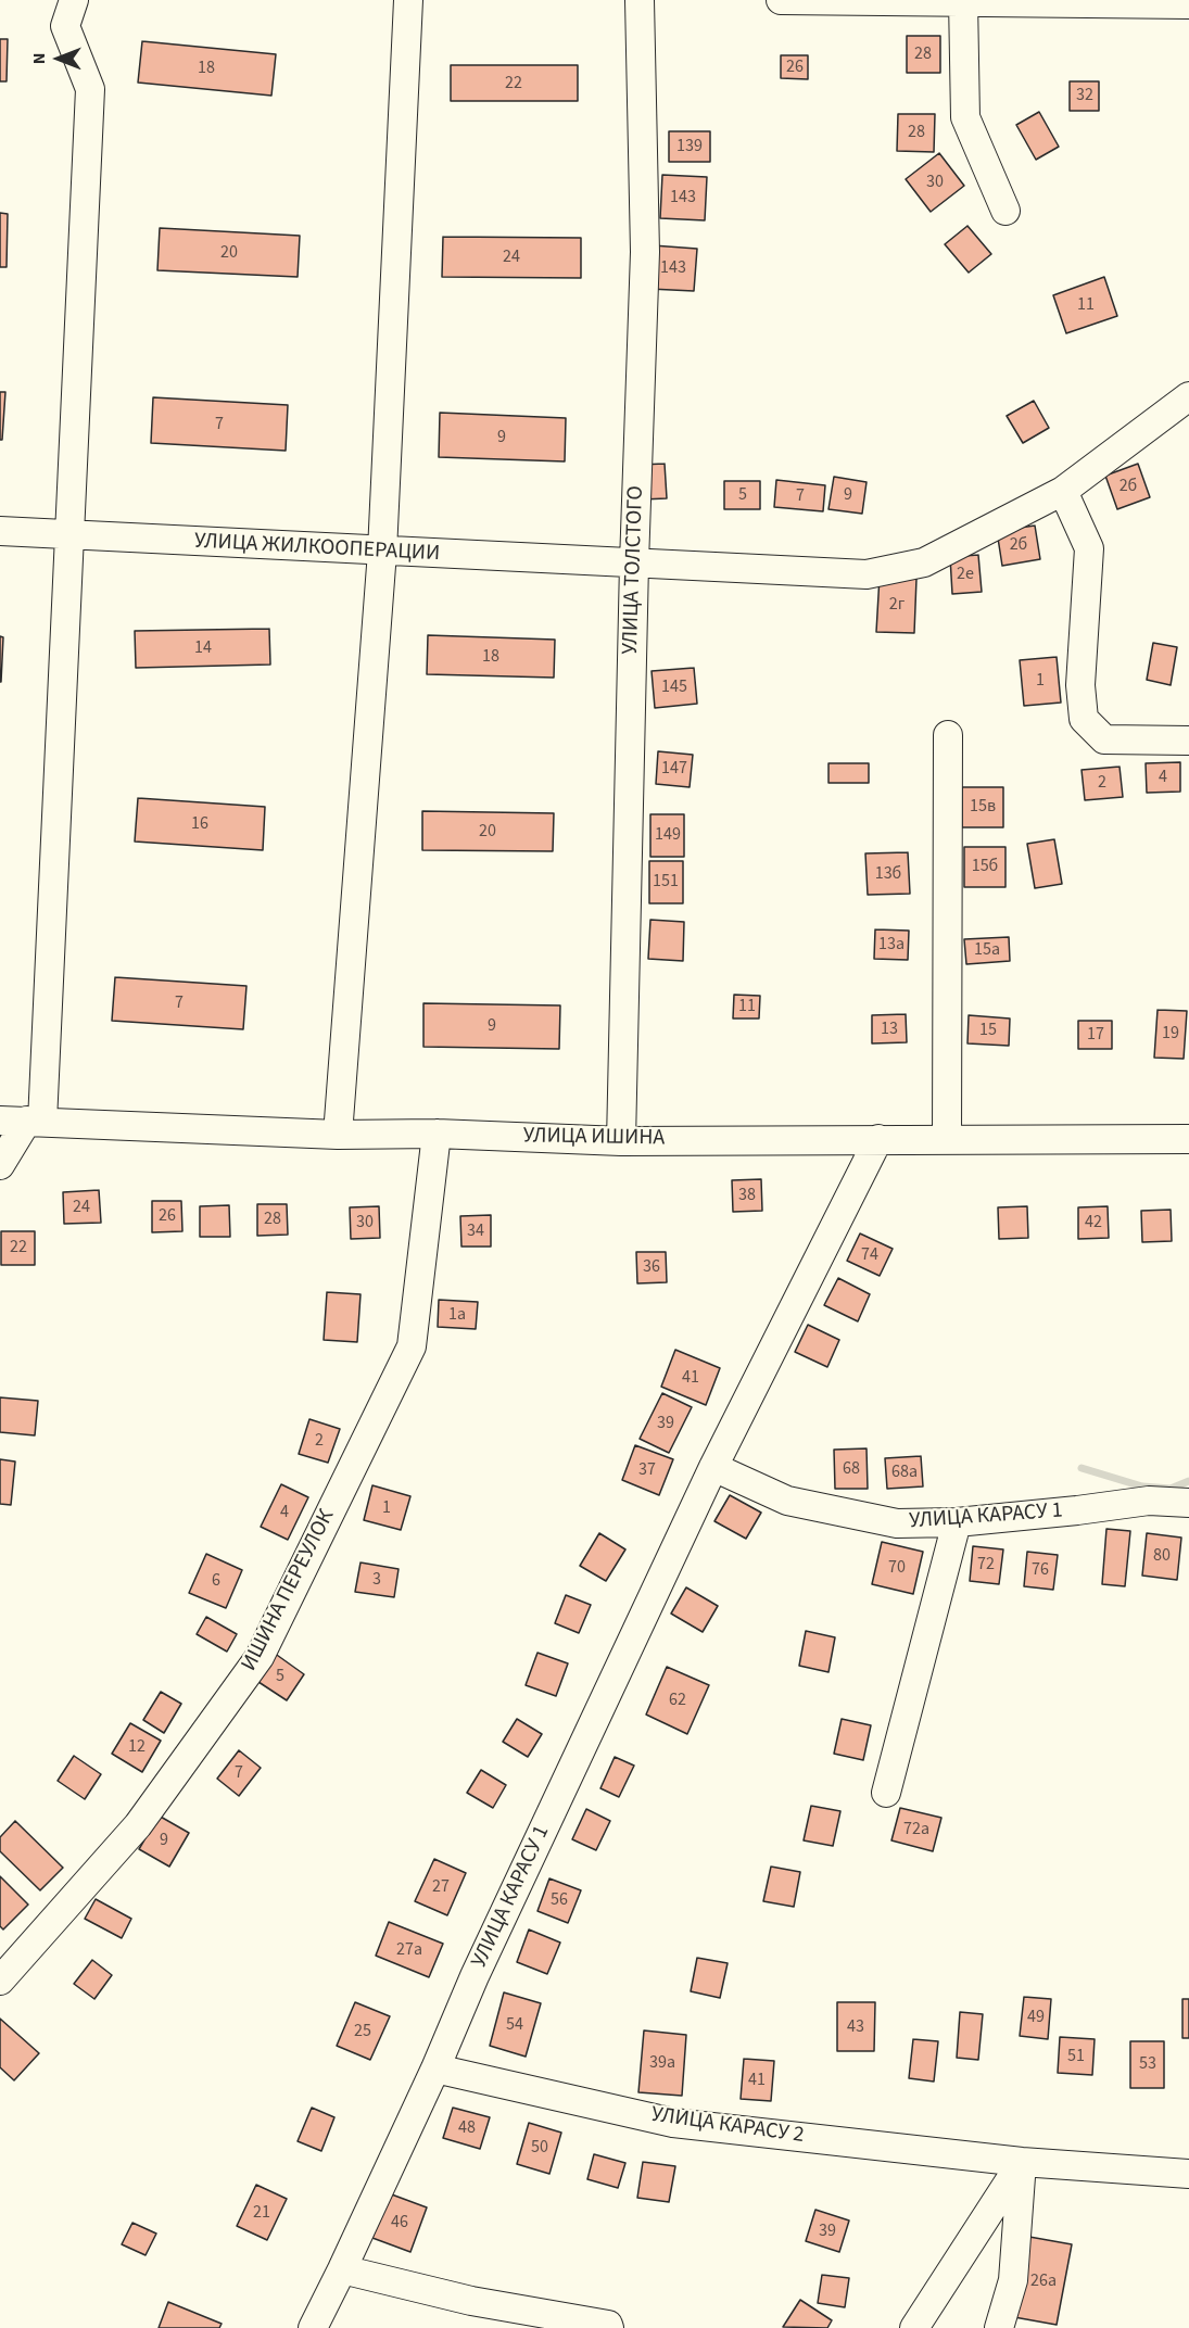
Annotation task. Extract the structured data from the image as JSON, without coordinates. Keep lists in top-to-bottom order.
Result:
{
  "streets": {
    "street": [
      "УЛИЦА ЖИЛКООПЕРАЦИИ",
      "УЛИЦА ТОЛСТОГО",
      "УЛИЦА ИШИНА",
      "УЛИЦА КАРАСУ 1",
      "ИШИНА ПЕРЕУЛОК",
      "УЛИЦА КАРАСУ 2"
    ]
  },
  "crossings": [
    ["УЛИЦА ЖИЛКООПЕРАЦИИ", "УЛИЦА ТОЛСТОГО"],
    ["УЛИЦА ТОЛСТОГО", "УЛИЦА ИШИНА"],
    ["УЛИЦА ИШИНА", "УЛИЦА КАРАСУ 1"],
    ["УЛИЦА ИШИНА", "ИШИНА ПЕРЕУЛОК"],
    ["УЛИЦА КАРАСУ 1", "УЛИЦА КАРАСУ 2"]
  ],
  "house_numbers": [
    "28",
    "26",
    "18",
    "22",
    "32",
    "28",
    "139",
    "30",
    "143",
    "20",
    "24",
    "143",
    "11",
    "7",
    "9",
    "2б",
    "5",
    "9",
    "7",
    "2б",
    "2е",
    "2г",
    "14",
    "18",
    "1",
    "145",
    "147",
    "4",
    "2",
    "15в",
    "16",
    "20",
    "149",
    "15б",
    "13б",
    "151",
    "13а",
    "15а",
    "7",
    "11",
    "9",
    "13",
    "15",
    "19",
    "17",
    "38",
    "24",
    "26",
    "28",
    "30",
    "42",
    "34",
    "22",
    "74",
    "36",
    "1а",
    "41",
    "39",
    "2",
    "68",
    "37",
    "68а",
    "1",
    "4",
    "80",
    "72",
    "70",
    "76",
    "3",
    "6",
    "5",
    "62",
    "12",
    "7",
    "72а",
    "9",
    "27",
    "56",
    "27а",
    "49",
    "54",
    "43",
    "25",
    "51",
    "39а",
    "53",
    "41",
    "48",
    "50",
    "21",
    "46",
    "39",
    "26а"
  ],
  "north": "left"
}
